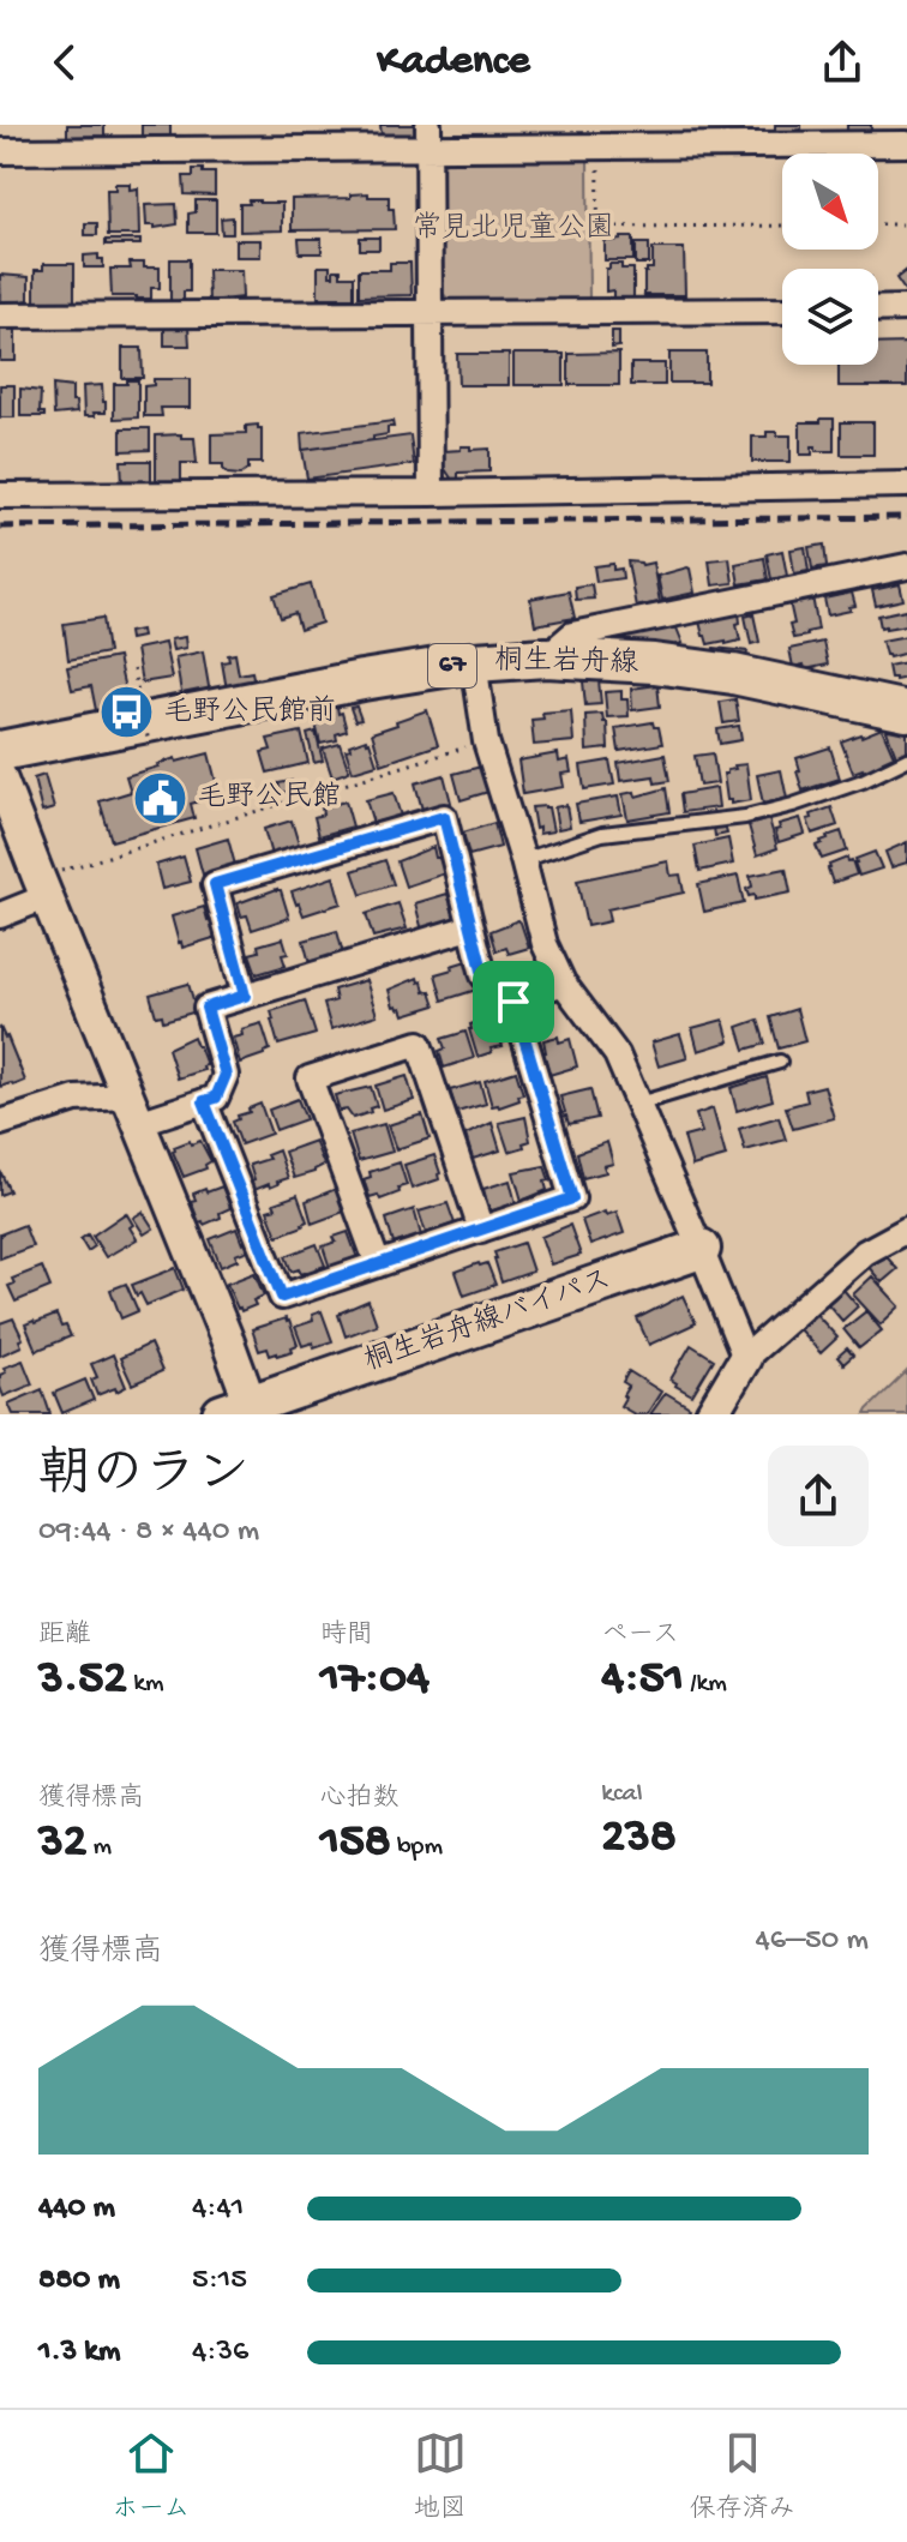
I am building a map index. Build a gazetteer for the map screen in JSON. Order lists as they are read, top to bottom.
{
  "streets": {
    "main road": ["桐生岩舟線", "67", "桐生岩舟線バイパス"]
  },
  "parks": ["常見北児童公園"],
  "places": {
    "bus stop": ["毛野公民館前"],
    "public building": ["毛野公民館"]
  },
  "north": "bottom right",
  "page": {
    "header": "Kadence",
    "heading": ["朝のラン", "09:44 · 8 × 440 m"],
    "stats": [
      ["距離", "3.52 km"],
      ["時間", "17:04"],
      ["ペース", "4:51 /km"],
      ["獲得標高", "32 m"],
      ["心拍数", "158 bpm"],
      ["kcal", "238"]
    ],
    "chart": ["獲得標高", "46–50 m"],
    "list": [
      {
        "name": "440 m",
        "note": "4:41"
      },
      {
        "name": "880 m",
        "note": "5:15"
      },
      {
        "name": "1.3 km",
        "note": "4:36"
      }
    ],
    "tabs": ["ホーム", "地図", "保存済み"]
  }
}
